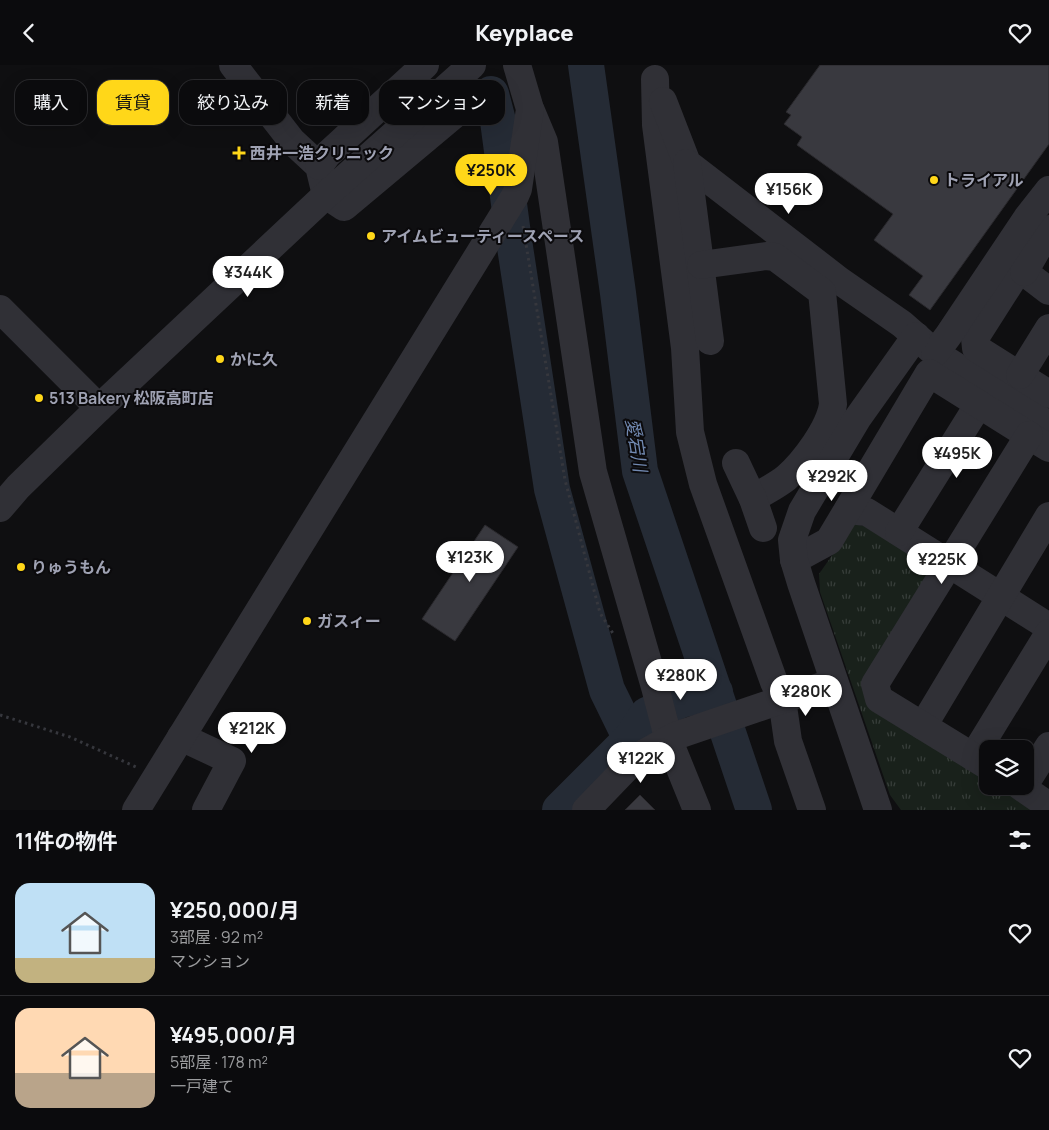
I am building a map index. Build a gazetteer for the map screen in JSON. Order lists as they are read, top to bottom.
{
  "water": ["愛宕川"],
  "places": {
    "health": ["西井一浩クリニック"],
    "other": [
      "トライアル",
      "アイムビューティースペース",
      "かに久",
      "513 Bakery 松阪高町店",
      "りゅうもん",
      "ガスィー"
    ]
  },
  "page": {
    "header": "Keyplace",
    "chip": [
      "購入",
      "賃貸",
      "絞り込み",
      "新着",
      "マンション"
    ],
    "price": [
      "¥250K",
      "¥156K",
      "¥344K",
      "¥495K",
      "¥292K",
      "¥123K",
      "¥225K",
      "¥280K",
      "¥280K",
      "¥212K",
      "¥122K"
    ],
    "heading": "11件の物件",
    "list": [
      {
        "name": "¥250,000/月",
        "note": "3部屋 · 92 m² · マンション"
      },
      {
        "name": "¥495,000/月",
        "note": "5部屋 · 178 m² · 一戸建て"
      }
    ]
  }
}
